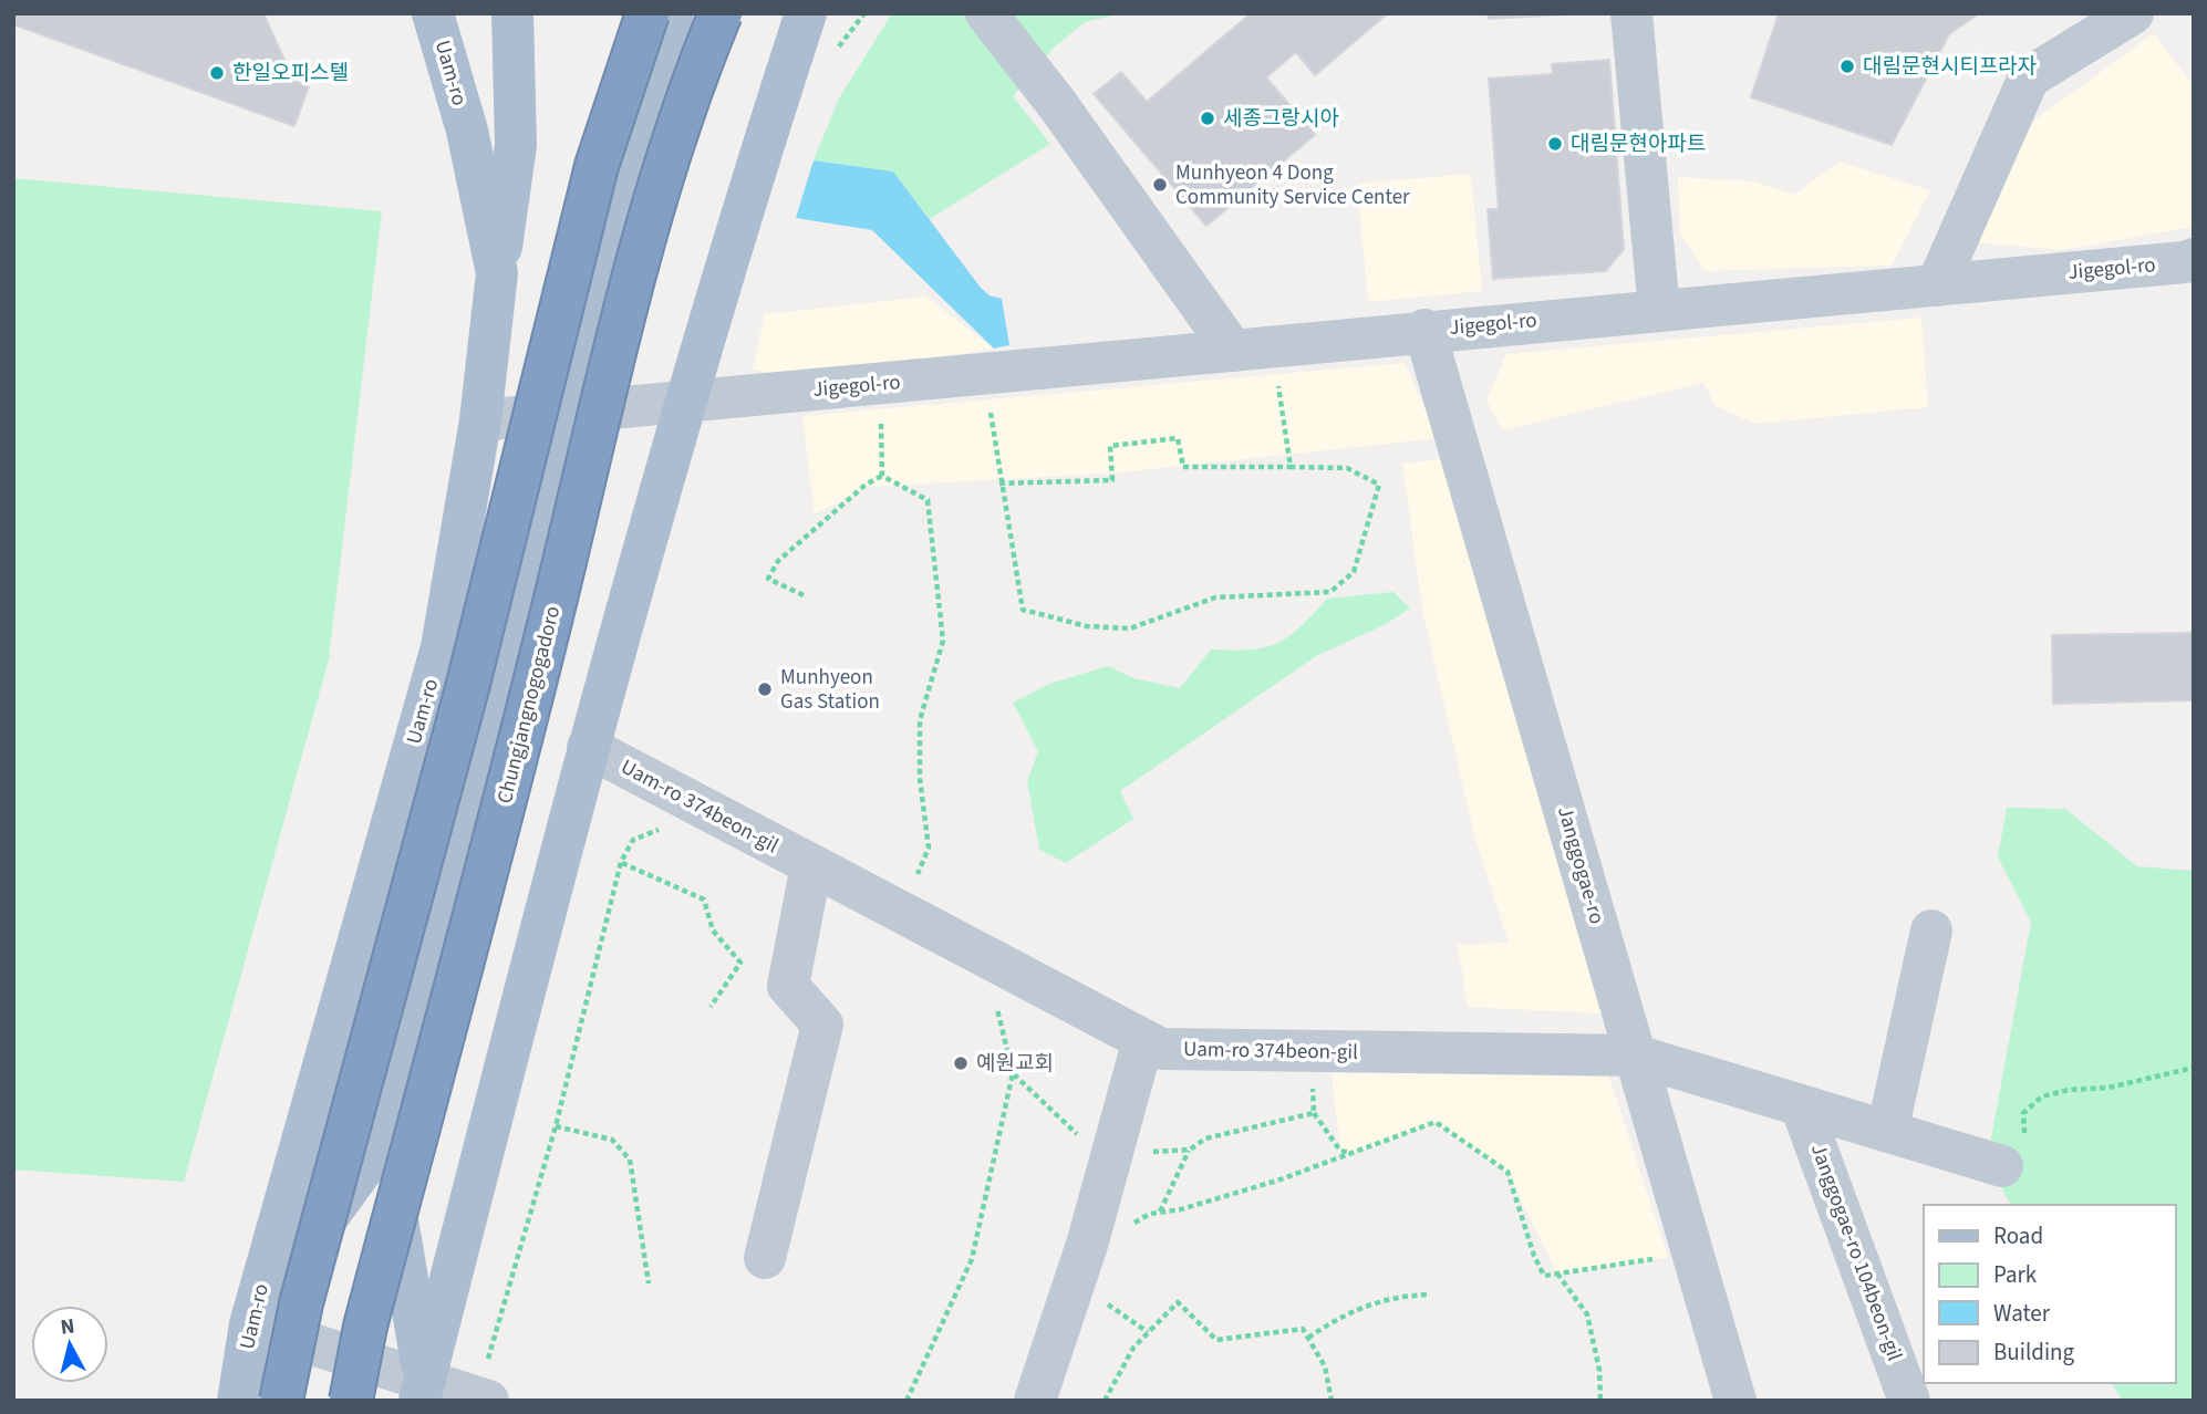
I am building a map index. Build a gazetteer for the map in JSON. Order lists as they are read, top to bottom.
{
  "streets": {
    "highway": ["Chungjangnogogadoro"],
    "main road": ["Uam-ro"],
    "street": [
      "Jigegol-ro",
      "Uam-ro 374beon-gil",
      "Janggogae-ro",
      "Janggogae-ro 104beon-gil"
    ]
  },
  "crossings": [
    ["Uam-ro", "Jigegol-ro"],
    ["Jigegol-ro", "Janggogae-ro"],
    ["Uam-ro 374beon-gil", "Janggogae-ro"],
    ["Uam-ro 374beon-gil", "Janggogae-ro 104beon-gil"],
    ["Janggogae-ro", "Janggogae-ro 104beon-gil"]
  ],
  "places": [
    "대림문현시티프라자",
    "한일오피스텔",
    "세종그랑시아",
    "대림문현아파트",
    "Munhyeon 4 Dong Community Service Center",
    "Munhyeon Gas Station",
    "예원교회"
  ],
  "legend": [
    "Road",
    "Park",
    "Water",
    "Building"
  ],
  "north": "top"
}
